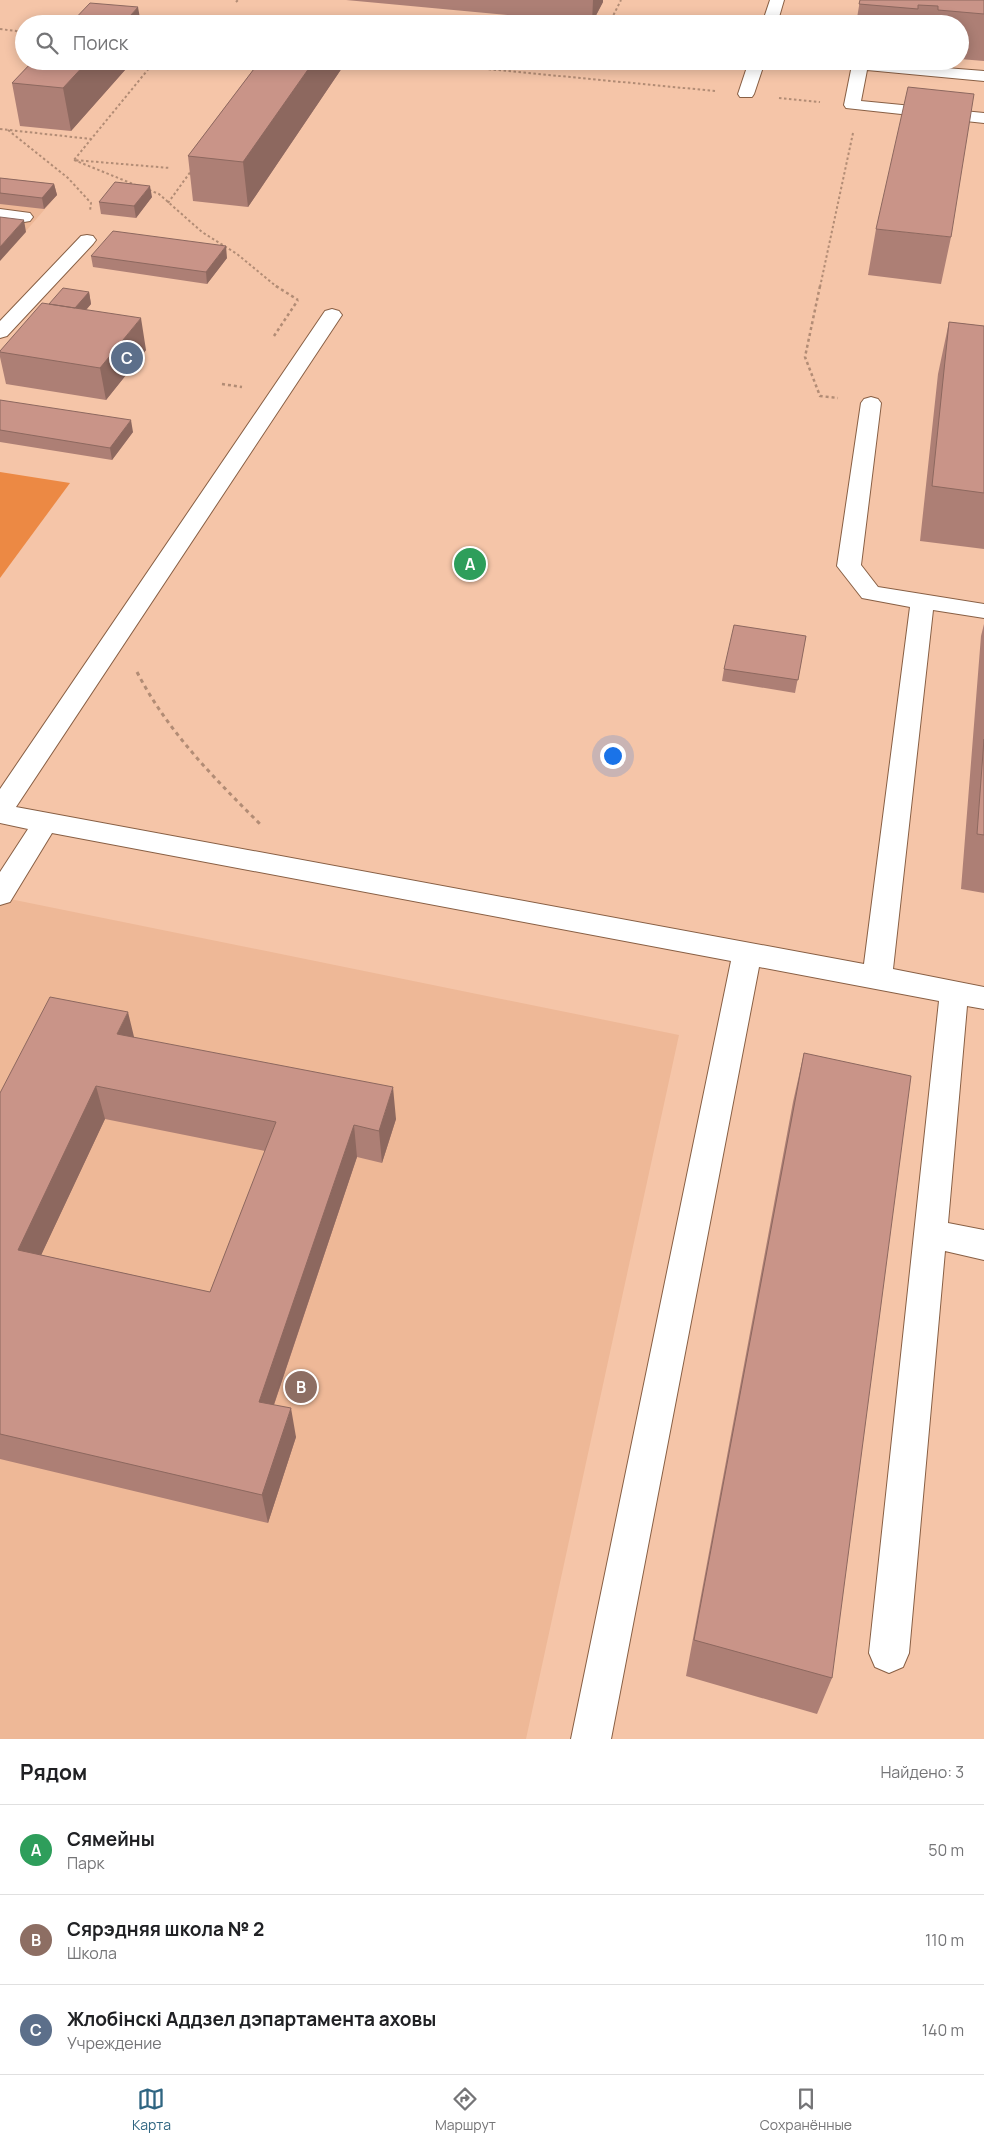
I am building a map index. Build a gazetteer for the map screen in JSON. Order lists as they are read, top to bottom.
{
  "page": {
    "search": "Поиск",
    "pins": ["C", "A", "B"],
    "heading": ["Рядом", "Найдено: 3"],
    "list": [
      {
        "mark": "A",
        "name": "Сямейны",
        "note": "Парк",
        "value": "50 m"
      },
      {
        "mark": "B",
        "name": "Сярэдняя школа № 2",
        "note": "Школа",
        "value": "110 m"
      },
      {
        "mark": "C",
        "name": "Жлобінскі Аддзел дэпартамента аховы",
        "note": "Учреждение",
        "value": "140 m"
      }
    ],
    "nav": ["Карта", "Маршрут", "Сохранённые"]
  }
}
